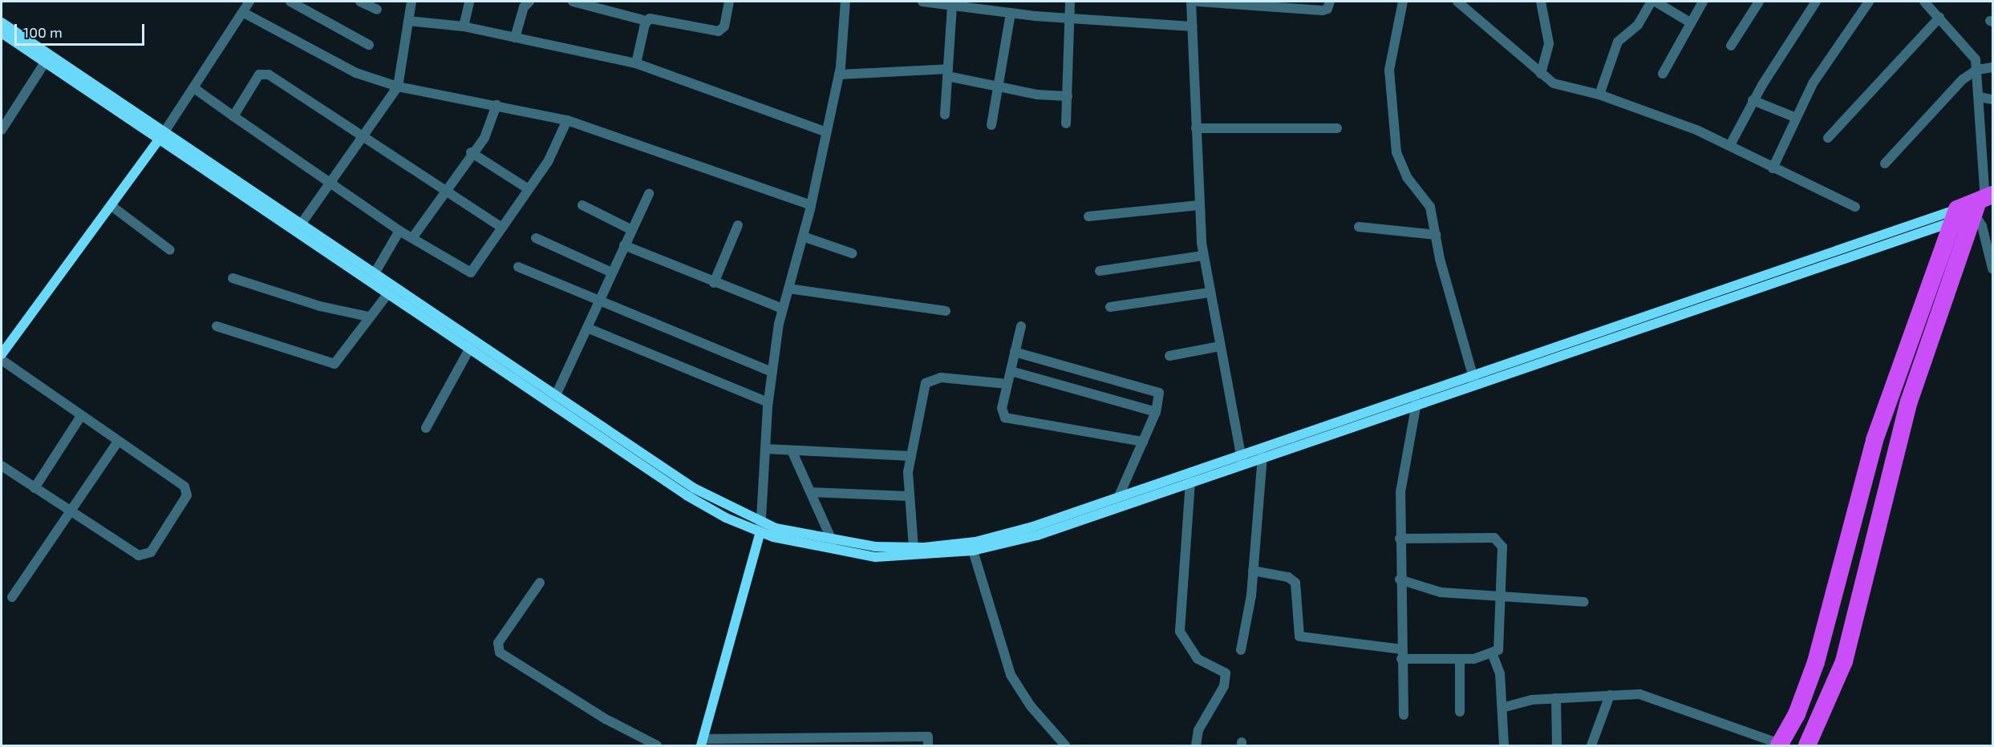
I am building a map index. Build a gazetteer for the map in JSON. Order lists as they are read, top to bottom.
{
  "scale_bar": "100 m"
}
